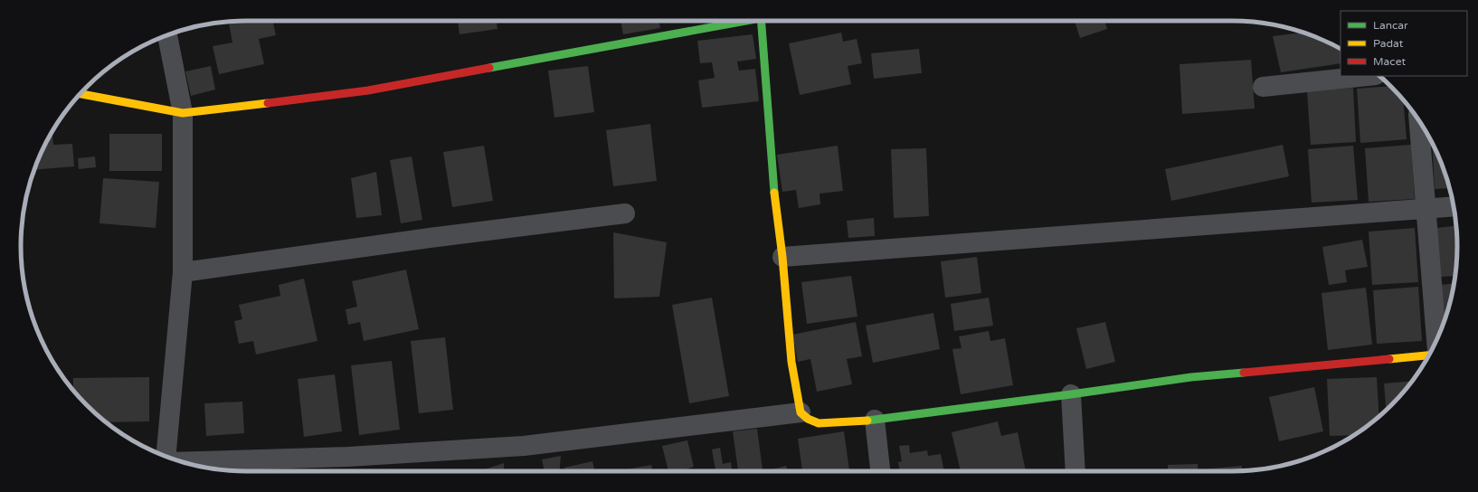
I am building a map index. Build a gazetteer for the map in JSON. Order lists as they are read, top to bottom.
{
  "legend": ["Lancar", "Padat", "Macet"]
}
